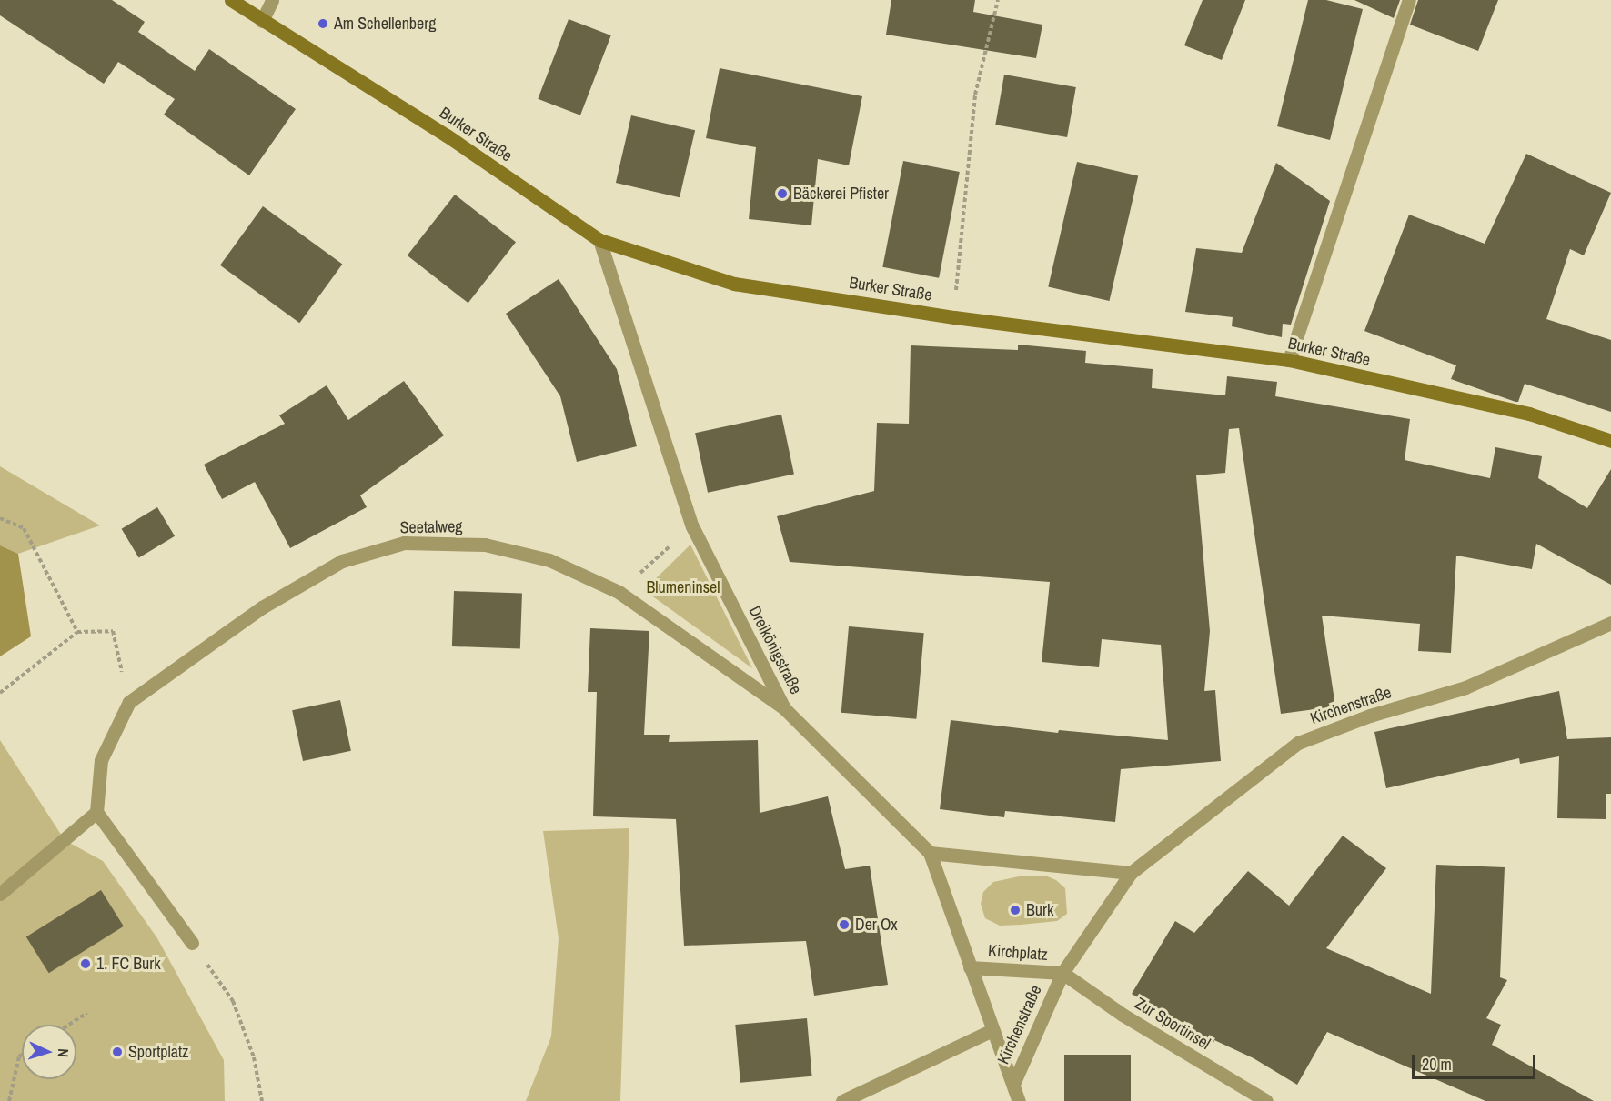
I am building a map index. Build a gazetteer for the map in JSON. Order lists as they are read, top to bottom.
{
  "streets": {
    "main road": ["Burker Straße"],
    "street": [
      "Seetalweg",
      "Dreikönigstraße",
      "Kirchenstraße",
      "Kirchplatz",
      "Zur Sportinsel"
    ]
  },
  "crossings": [
    ["Burker Straße", "Dreikönigstraße"],
    ["Seetalweg", "Dreikönigstraße"],
    ["Dreikönigstraße", "Kirchplatz"],
    ["Kirchenstraße", "Kirchplatz"],
    ["Kirchenstraße", "Zur Sportinsel"],
    ["Kirchplatz", "Zur Sportinsel"]
  ],
  "parks": ["Blumeninsel"],
  "places": [
    "Am Schellenberg",
    "Bäckerei Pfister",
    "Burk",
    "Der Ox",
    "1. FC Burk",
    "Sportplatz"
  ],
  "scale_bar": "20 m",
  "north": "right"
}
